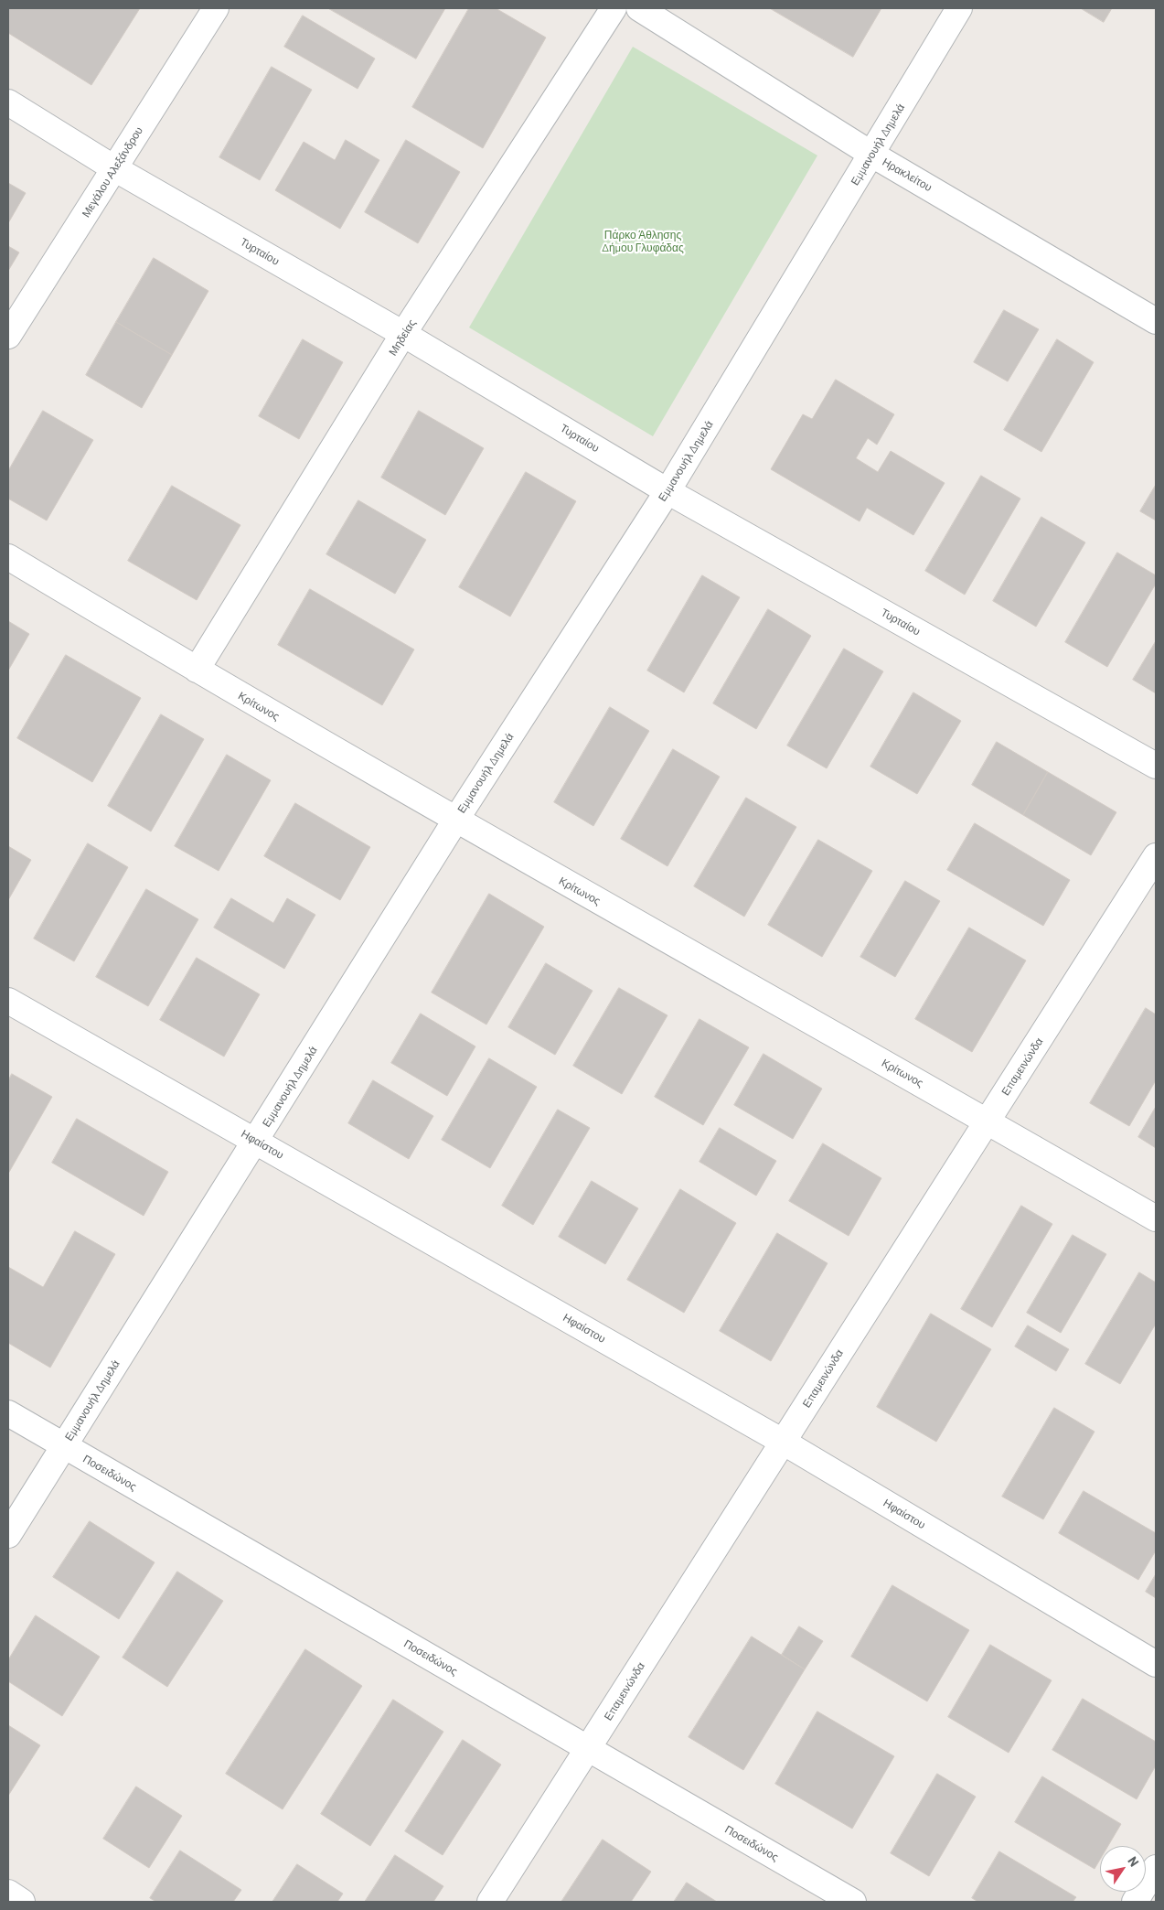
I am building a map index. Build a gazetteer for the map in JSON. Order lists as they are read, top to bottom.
{
  "streets": {
    "street": [
      "Εμμανουήλ Δημελά",
      "Μεγάλου Αλεξάνδρου",
      "Ηρακλείτου",
      "Τυρταίου",
      "Μηδείας",
      "Κρίτωνος",
      "Επαμεινώνδα",
      "Ηφαίστου",
      "Ποσειδώνος"
    ]
  },
  "crossings": [
    ["Εμμανουήλ Δημελά", "Ηρακλείτου"],
    ["Εμμανουήλ Δημελά", "Τυρταίου"],
    ["Εμμανουήλ Δημελά", "Κρίτωνος"],
    ["Εμμανουήλ Δημελά", "Ηφαίστου"],
    ["Εμμανουήλ Δημελά", "Ποσειδώνος"],
    ["Μεγάλου Αλεξάνδρου", "Τυρταίου"],
    ["Τυρταίου", "Μηδείας"],
    ["Μηδείας", "Κρίτωνος"],
    ["Κρίτωνος", "Επαμεινώνδα"],
    ["Επαμεινώνδα", "Ηφαίστου"],
    ["Επαμεινώνδα", "Ποσειδώνος"]
  ],
  "parks": ["Πάρκο Άθλησης Δήμου Γλυφάδας"],
  "north": "top right"
}
